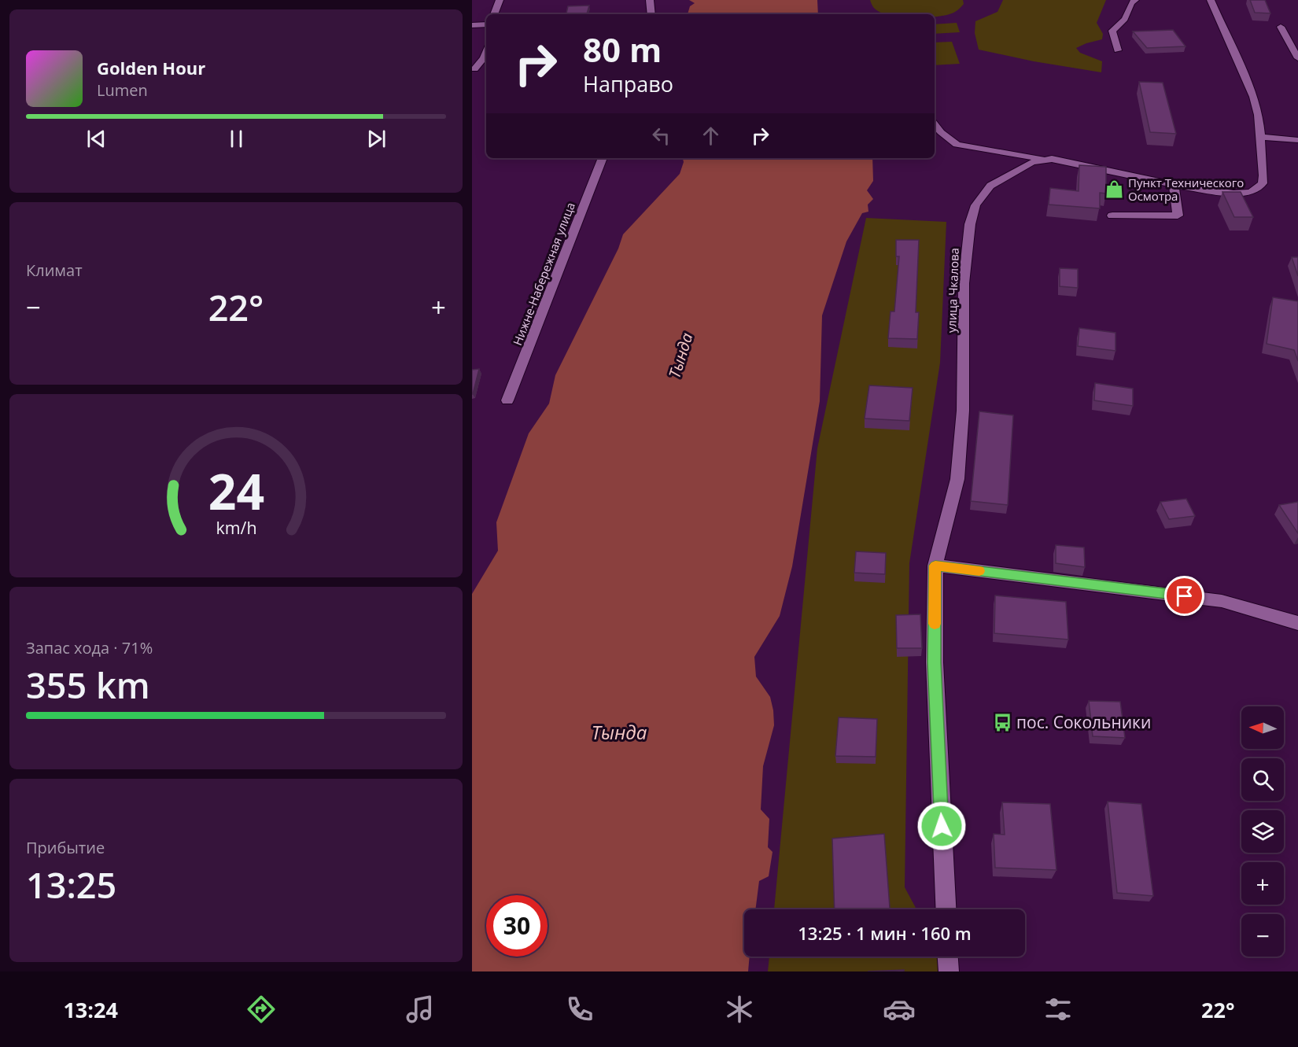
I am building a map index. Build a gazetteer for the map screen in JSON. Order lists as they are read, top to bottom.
{
  "streets": {
    "street": ["Нижне-Набережная улица", "улица Чкалова"]
  },
  "water": ["Тында"],
  "places": {
    "shop": ["Пункт Технического Осмотра"],
    "bus stop": ["пос. Сокольники"]
  },
  "north": "left",
  "page": {
    "turn": ["80 m", "Направо"],
    "song": ["Golden Hour", "Lumen"],
    "tile": [
      "Климат",
      ["Запас хода · 71%", "355 km"],
      ["Прибытие", "13:25"]
    ],
    "heat": ["−", "22°", "+"],
    "map_buttons": ["+", "−"],
    "limit": "30",
    "trip": "13:25 · 1 мин · 160 m",
    "tabs": ["13:24", "22°"],
    "gauge": ["24", "km/h"]
  }
}
